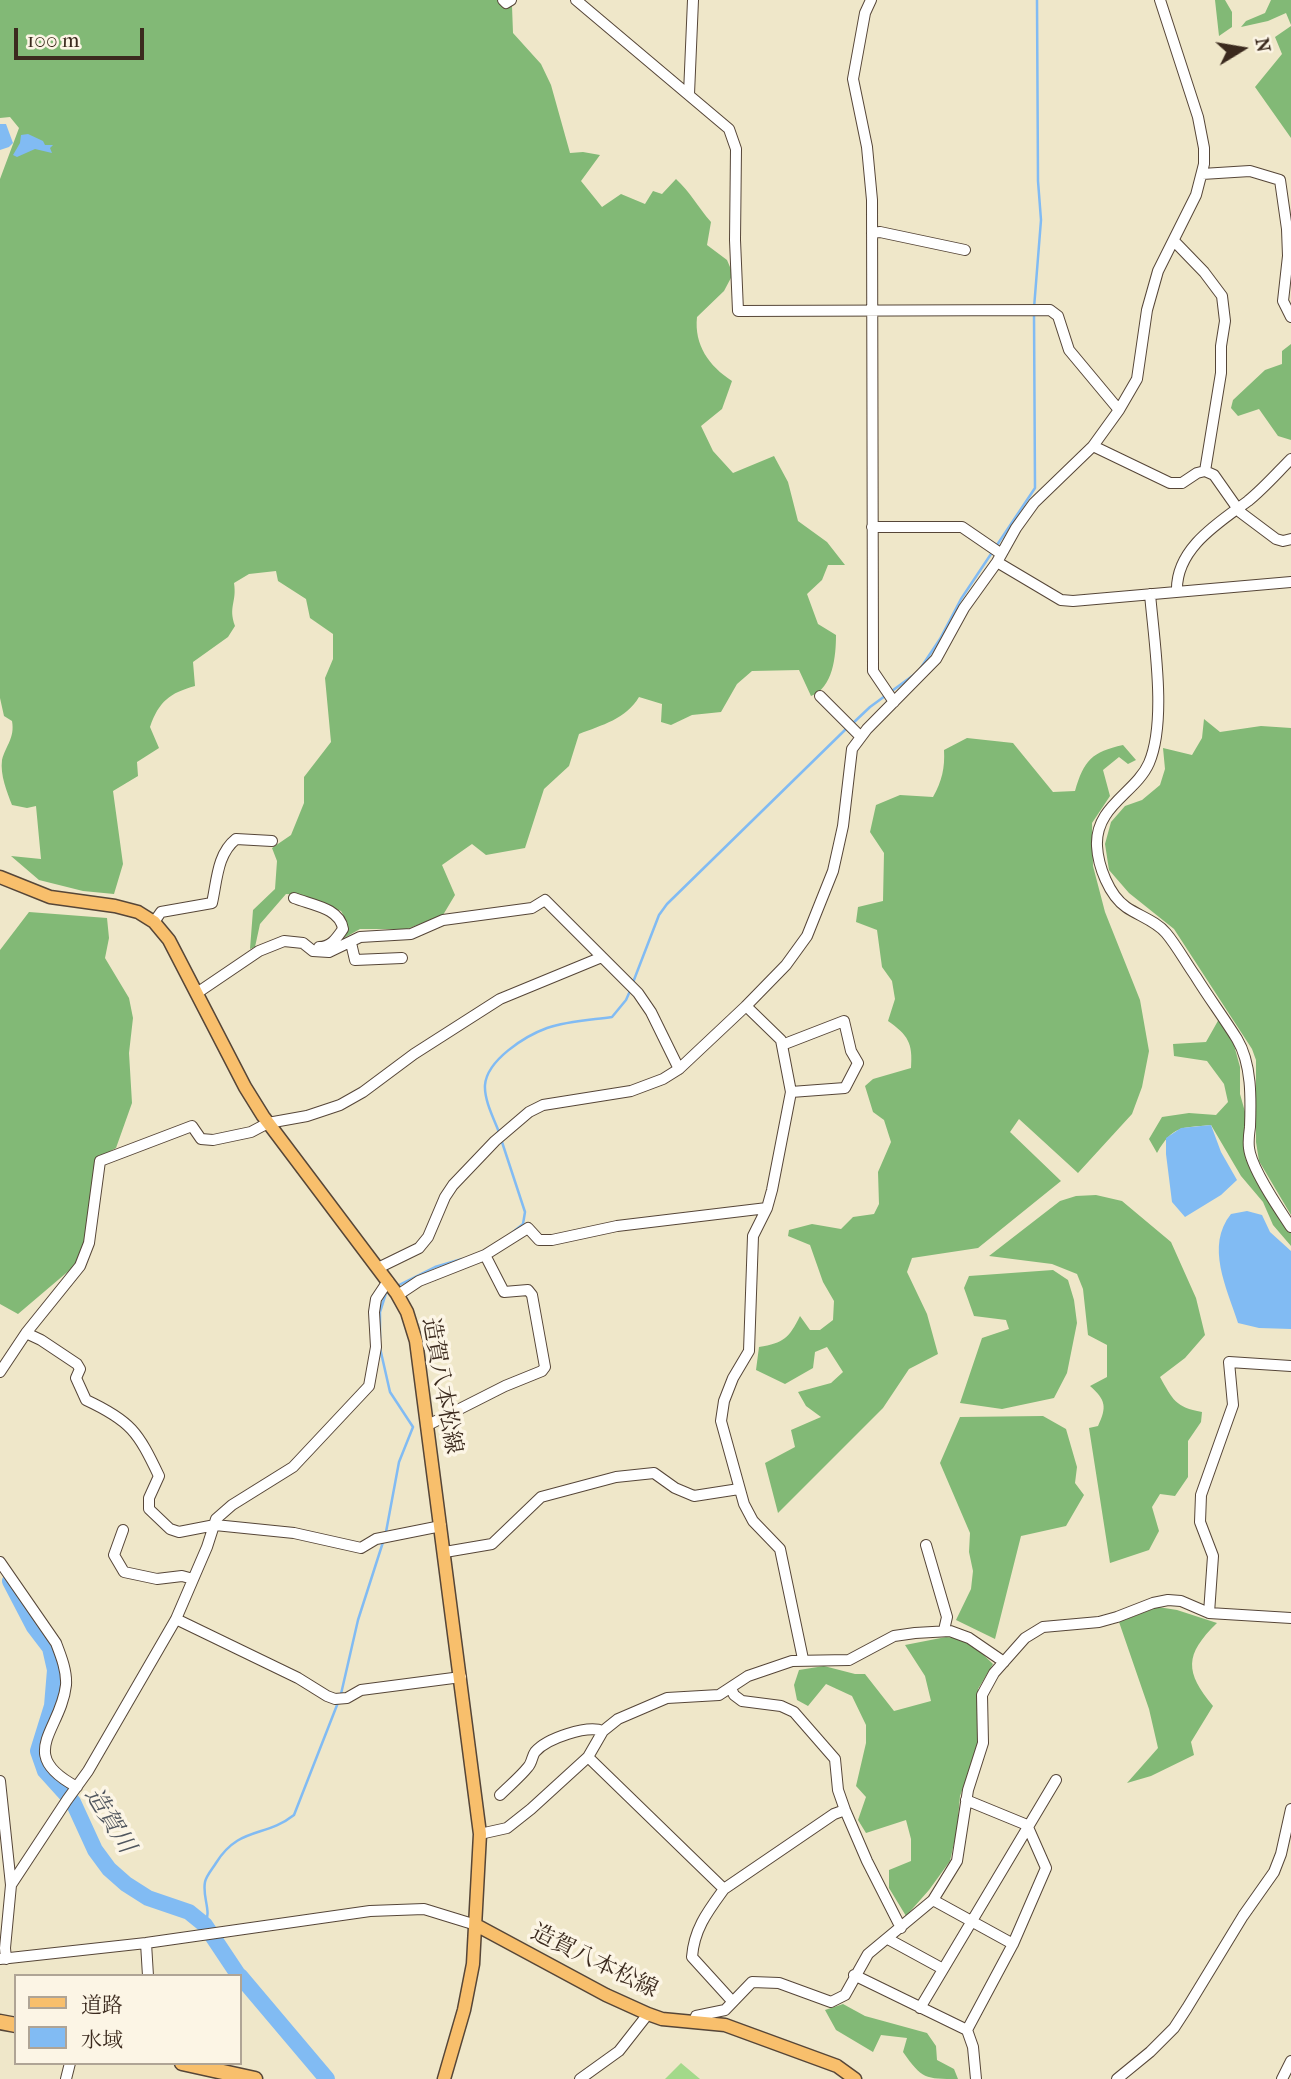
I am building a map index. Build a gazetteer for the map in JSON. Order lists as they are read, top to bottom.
{
  "streets": {
    "main road": ["造賀八本松線"]
  },
  "water": ["造賀川"],
  "legend": ["道路", "水域"],
  "scale_bar": "100 m",
  "north": "right"
}
